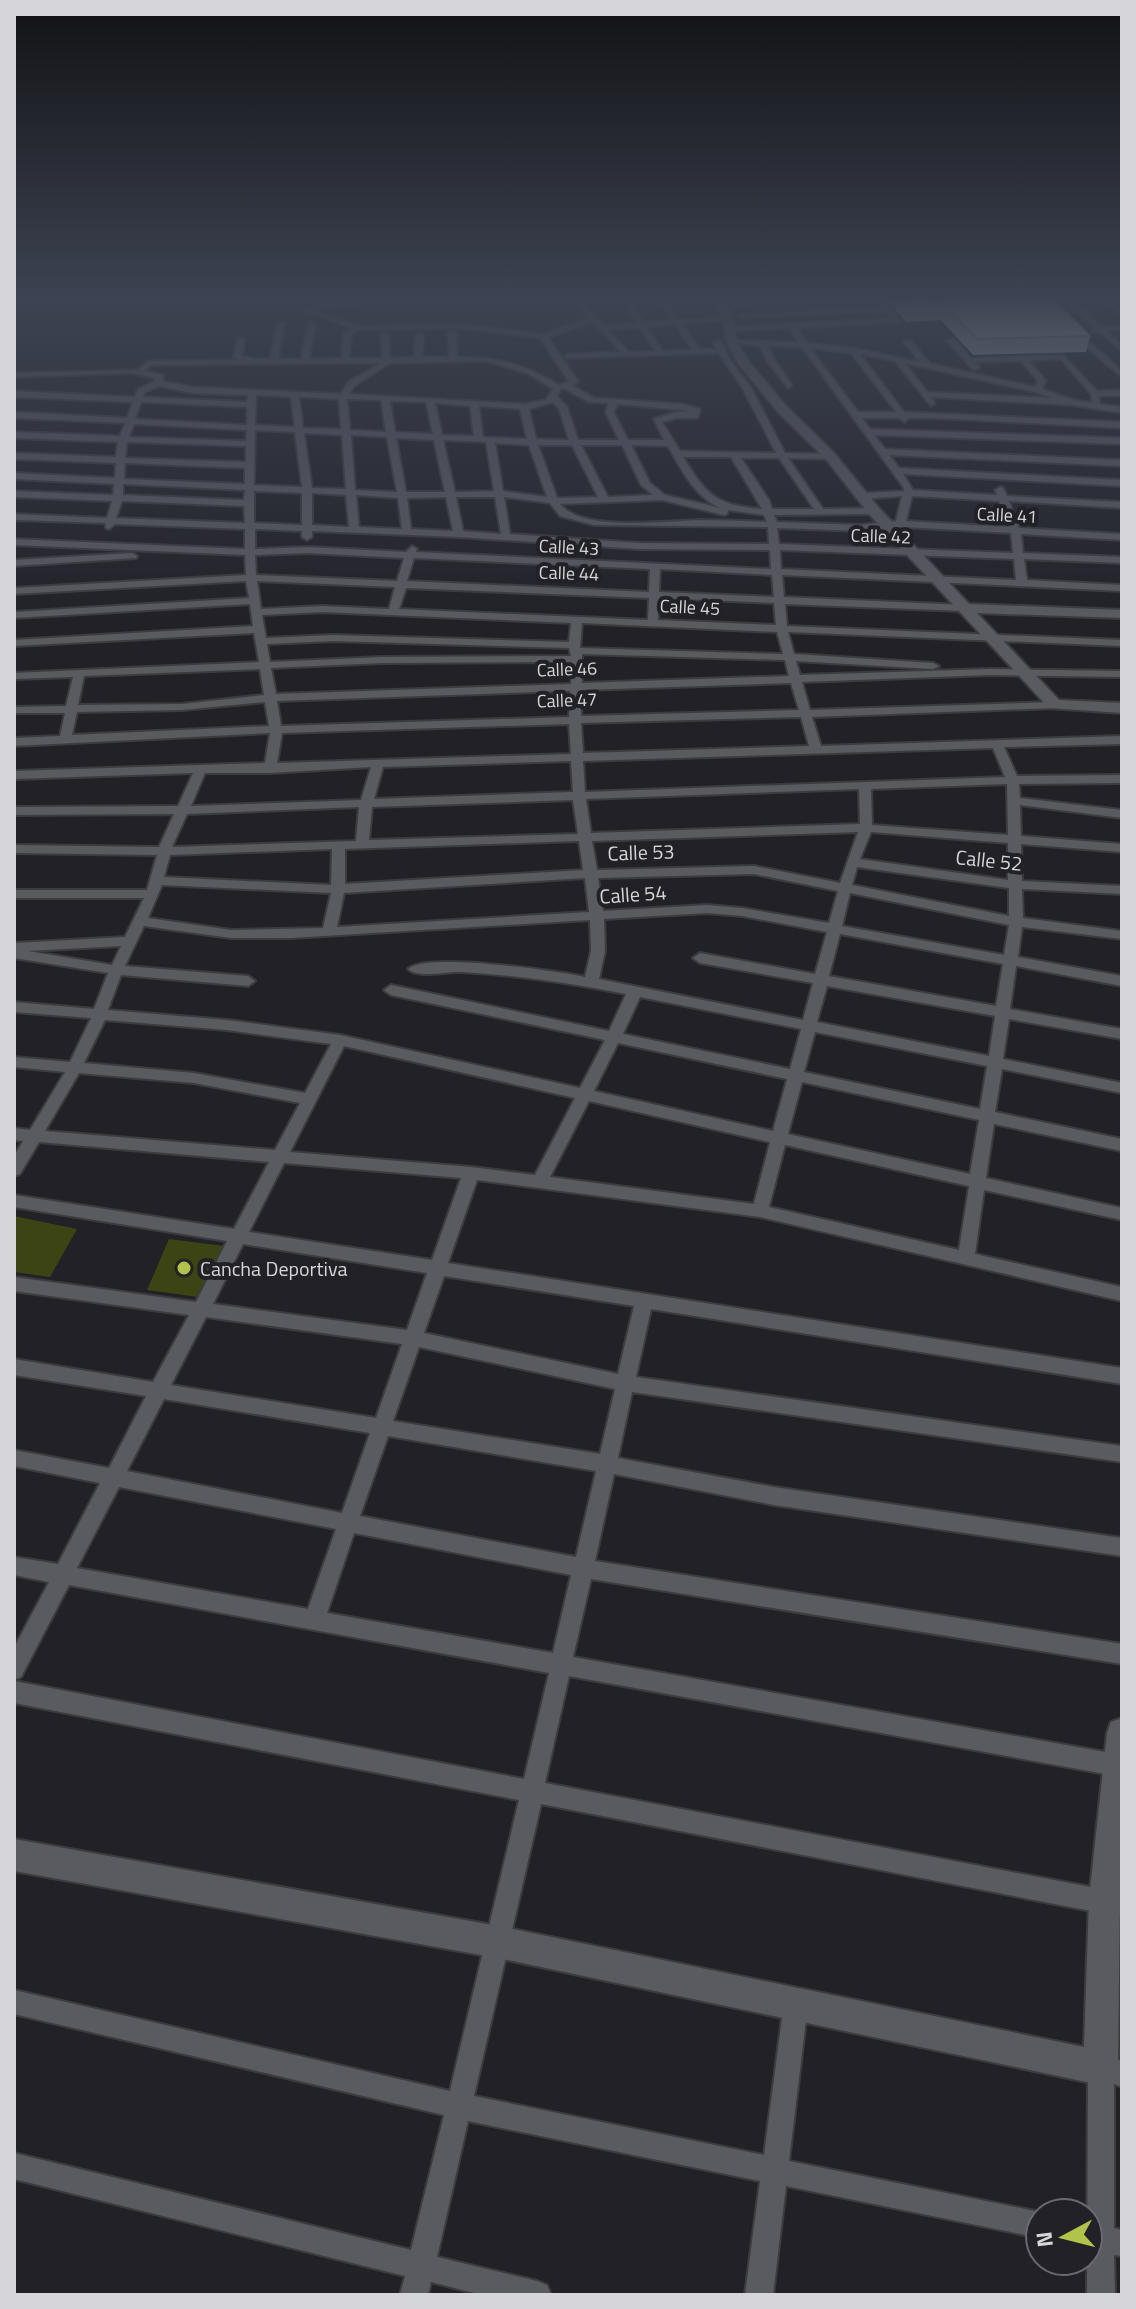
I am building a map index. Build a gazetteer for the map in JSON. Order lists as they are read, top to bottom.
{
  "streets": {
    "street": [
      "Calle 41",
      "Calle 42",
      "Calle 43",
      "Calle 44",
      "Calle 45",
      "Calle 46",
      "Calle 47",
      "Calle 53",
      "Calle 52",
      "Calle 54"
    ]
  },
  "places": ["Cancha Deportiva"],
  "north": "left"
}
